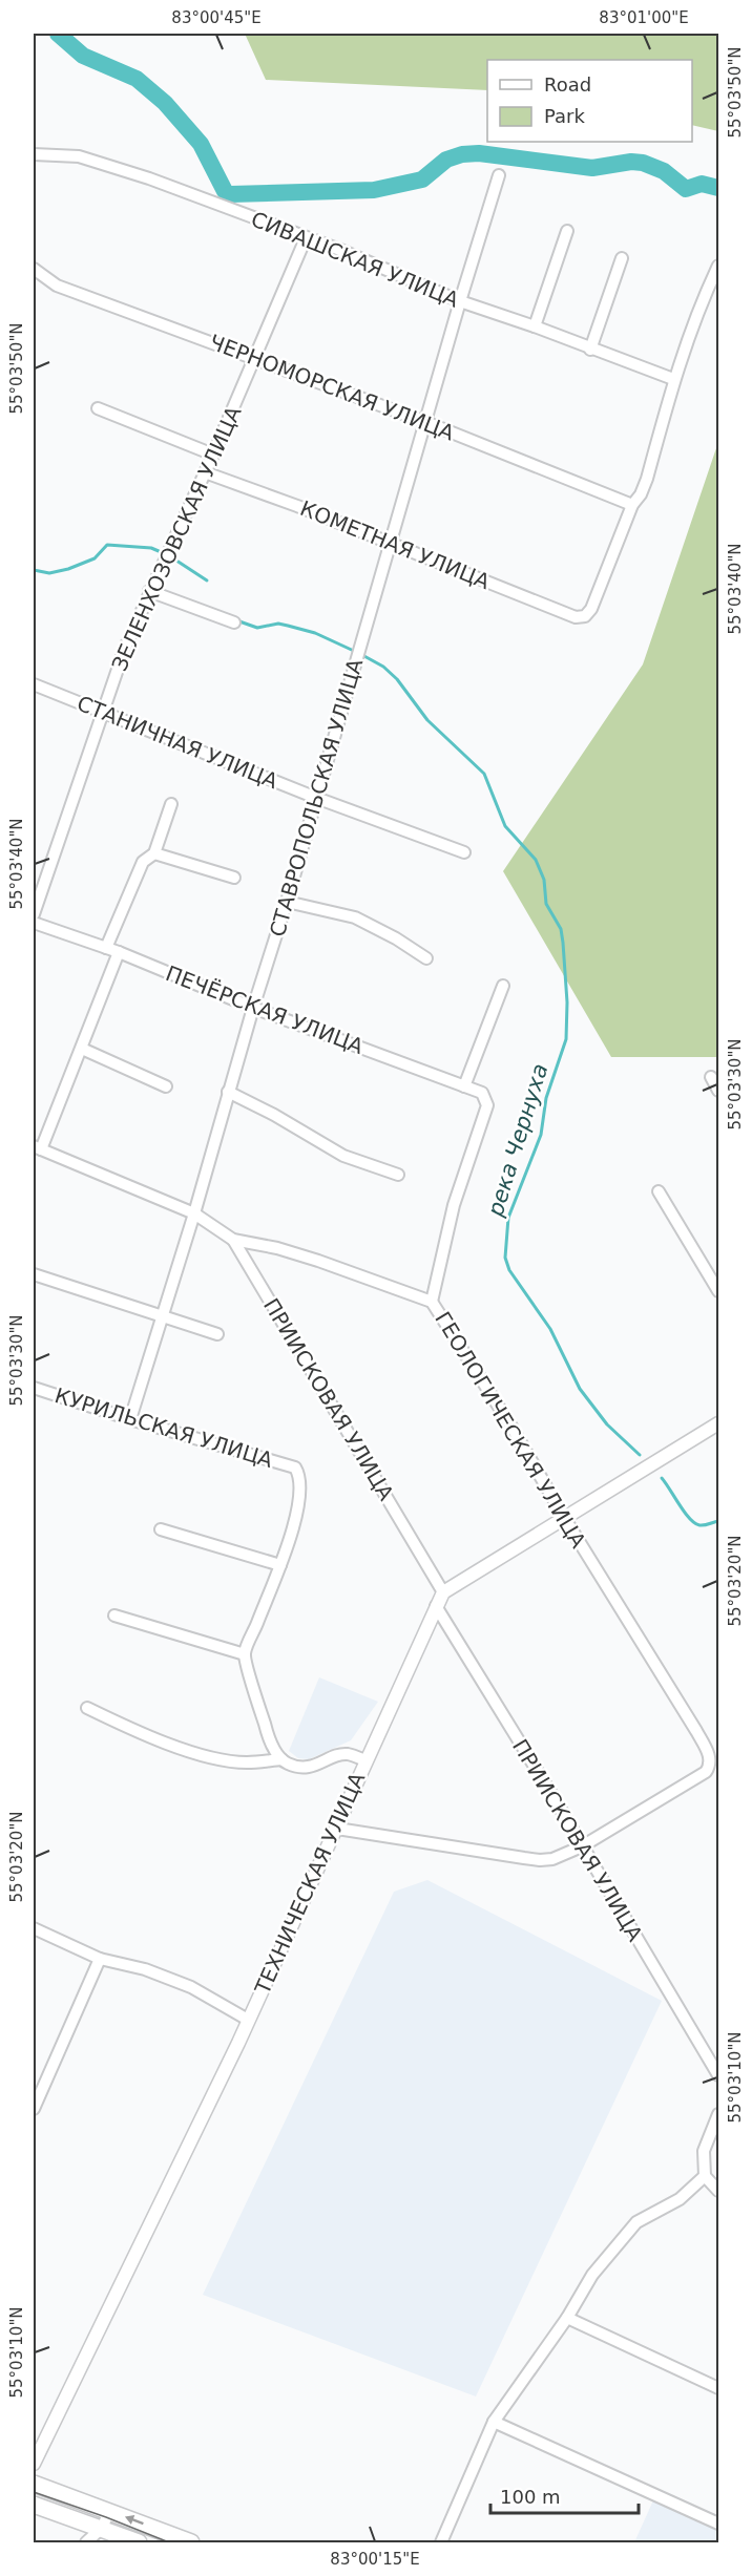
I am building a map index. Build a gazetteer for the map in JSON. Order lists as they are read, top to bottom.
{
  "streets": {
    "street": [
      "СИВАШСКАЯ УЛИЦА",
      "ЧЕРНОМОРСКАЯ УЛИЦА",
      "ЗЕЛЕНХОЗОВСКАЯ УЛИЦА",
      "КОМЕТНАЯ УЛИЦА",
      "СТАНИЧНАЯ УЛИЦА",
      "СТАВРОПОЛЬСКАЯ УЛИЦА",
      "ПЕЧЁРСКАЯ УЛИЦА",
      "ПРИИСКОВАЯ УЛИЦА",
      "КУРИЛЬСКАЯ УЛИЦА",
      "ГЕОЛОГИЧЕСКАЯ УЛИЦА",
      "ТЕХНИЧЕСКАЯ УЛИЦА"
    ]
  },
  "crossings": [
    ["СИВАШСКАЯ УЛИЦА", "ЗЕЛЕНХОЗОВСКАЯ УЛИЦА"],
    ["СИВАШСКАЯ УЛИЦА", "СТАВРОПОЛЬСКАЯ УЛИЦА"],
    ["ЧЕРНОМОРСКАЯ УЛИЦА", "ЗЕЛЕНХОЗОВСКАЯ УЛИЦА"],
    ["ЧЕРНОМОРСКАЯ УЛИЦА", "КОМЕТНАЯ УЛИЦА"],
    ["ЧЕРНОМОРСКАЯ УЛИЦА", "СТАВРОПОЛЬСКАЯ УЛИЦА"],
    ["ЗЕЛЕНХОЗОВСКАЯ УЛИЦА", "КОМЕТНАЯ УЛИЦА"],
    ["ЗЕЛЕНХОЗОВСКАЯ УЛИЦА", "СТАНИЧНАЯ УЛИЦА"],
    ["КОМЕТНАЯ УЛИЦА", "СТАВРОПОЛЬСКАЯ УЛИЦА"],
    ["СТАНИЧНАЯ УЛИЦА", "СТАВРОПОЛЬСКАЯ УЛИЦА"],
    ["СТАВРОПОЛЬСКАЯ УЛИЦА", "ПЕЧЁРСКАЯ УЛИЦА"],
    ["СТАВРОПОЛЬСКАЯ УЛИЦА", "КУРИЛЬСКАЯ УЛИЦА"],
    ["СТАВРОПОЛЬСКАЯ УЛИЦА", "ГЕОЛОГИЧЕСКАЯ УЛИЦА"],
    ["ПЕЧЁРСКАЯ УЛИЦА", "ГЕОЛОГИЧЕСКАЯ УЛИЦА"],
    ["ПРИИСКОВАЯ УЛИЦА", "ГЕОЛОГИЧЕСКАЯ УЛИЦА"],
    ["ПРИИСКОВАЯ УЛИЦА", "ТЕХНИЧЕСКАЯ УЛИЦА"]
  ],
  "water": ["река Чернуха"],
  "legend": ["Road", "Park"],
  "scale_bar": "100 m",
  "coordinates": [
    "83°00'45\"E",
    "83°01'00\"E",
    "55°03'50\"N",
    "55°03'40\"N",
    "55°03'30\"N",
    "55°03'20\"N",
    "55°03'10\"N",
    "83°00'15\"E"
  ]
}
